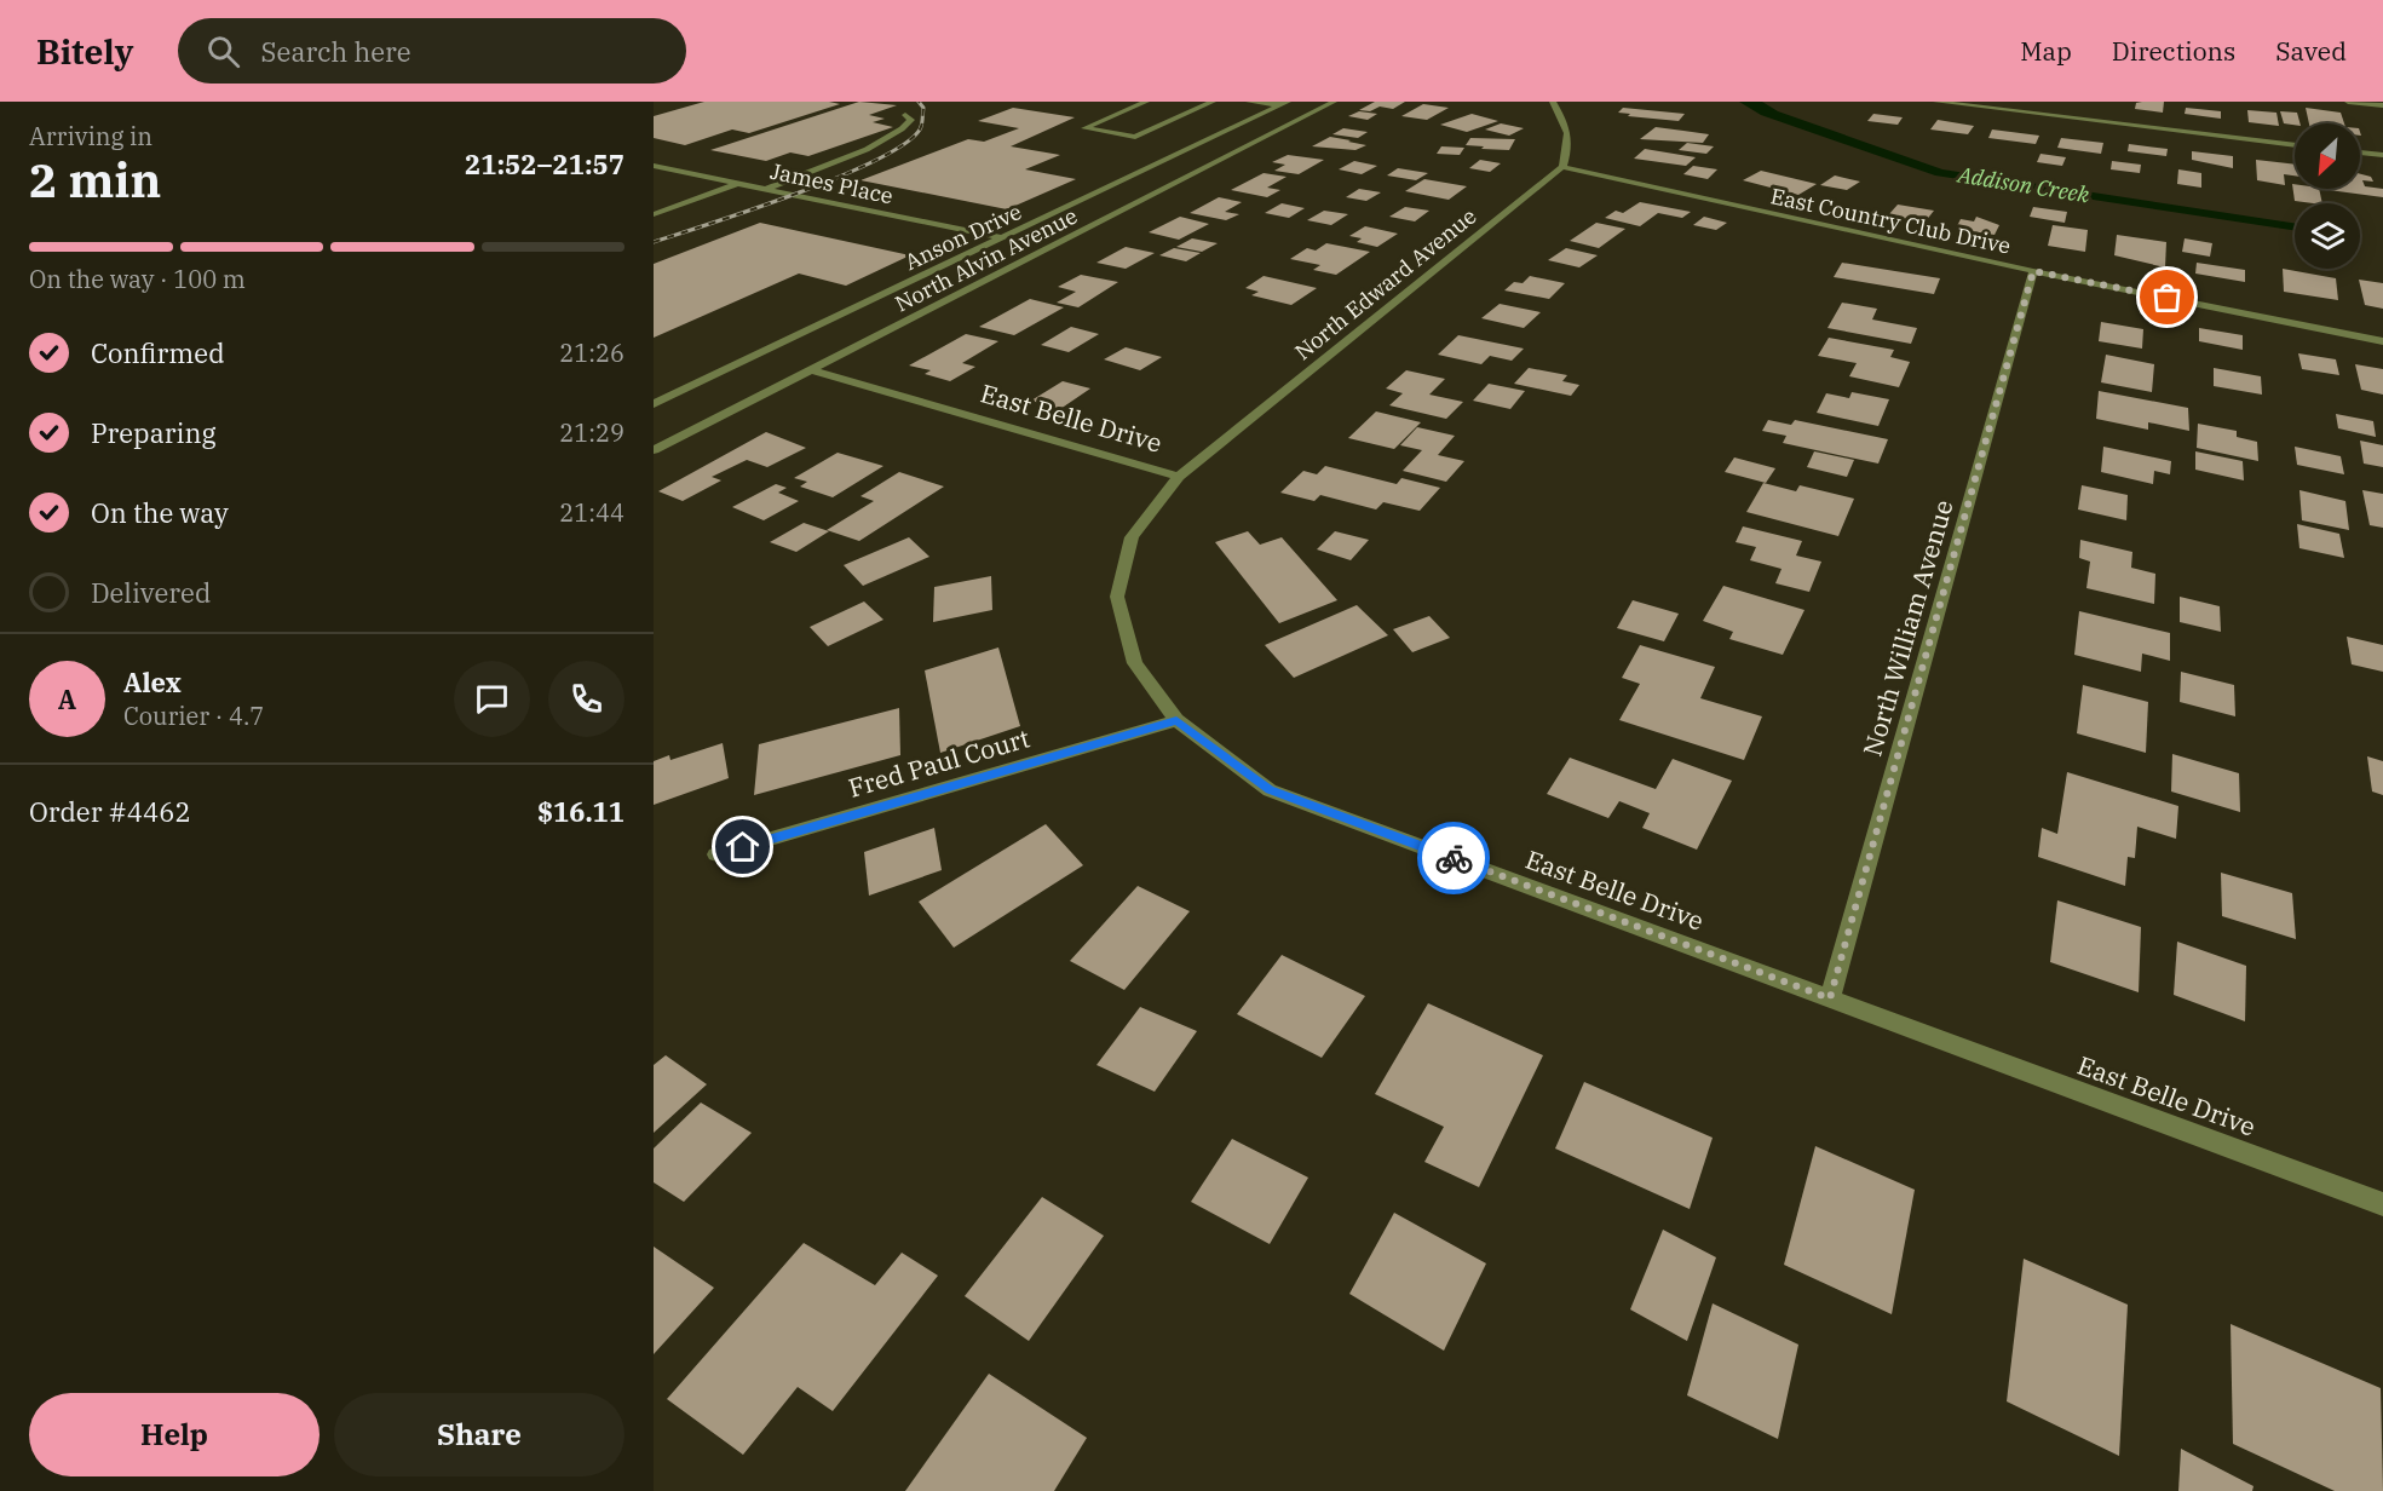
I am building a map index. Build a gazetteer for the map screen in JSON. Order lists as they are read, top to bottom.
{
  "streets": {
    "street": [
      "James Place",
      "East Country Club Drive",
      "Anson Drive",
      "North Alvin Avenue",
      "North Edward Avenue",
      "East Belle Drive",
      "North William Avenue",
      "Fred Paul Court"
    ]
  },
  "crossings": [
    ["James Place", "Anson Drive"],
    ["East Country Club Drive", "North Edward Avenue"],
    ["East Country Club Drive", "North William Avenue"],
    ["North Alvin Avenue", "East Belle Drive"],
    ["North Edward Avenue", "East Belle Drive"],
    ["East Belle Drive", "North William Avenue"],
    ["East Belle Drive", "Fred Paul Court"]
  ],
  "water": ["Addison Creek"],
  "north": "bottom left",
  "page": {
    "header": "Bitely",
    "search": "Search here",
    "nav": ["Map", "Directions", "Saved"],
    "heading": ["2 min", "Arriving in", "21:52–21:57"],
    "panel": [
      "Alex",
      "Courier · 4.7",
      "Order #4462",
      "$16.11"
    ],
    "bar": "On the way · 100 m",
    "list": [
      ["Confirmed", "21:26"],
      ["Preparing", "21:29"],
      ["On the way", "21:44"],
      "Delivered"
    ],
    "round": "A",
    "buttons": ["Help", "Share"]
  }
}
